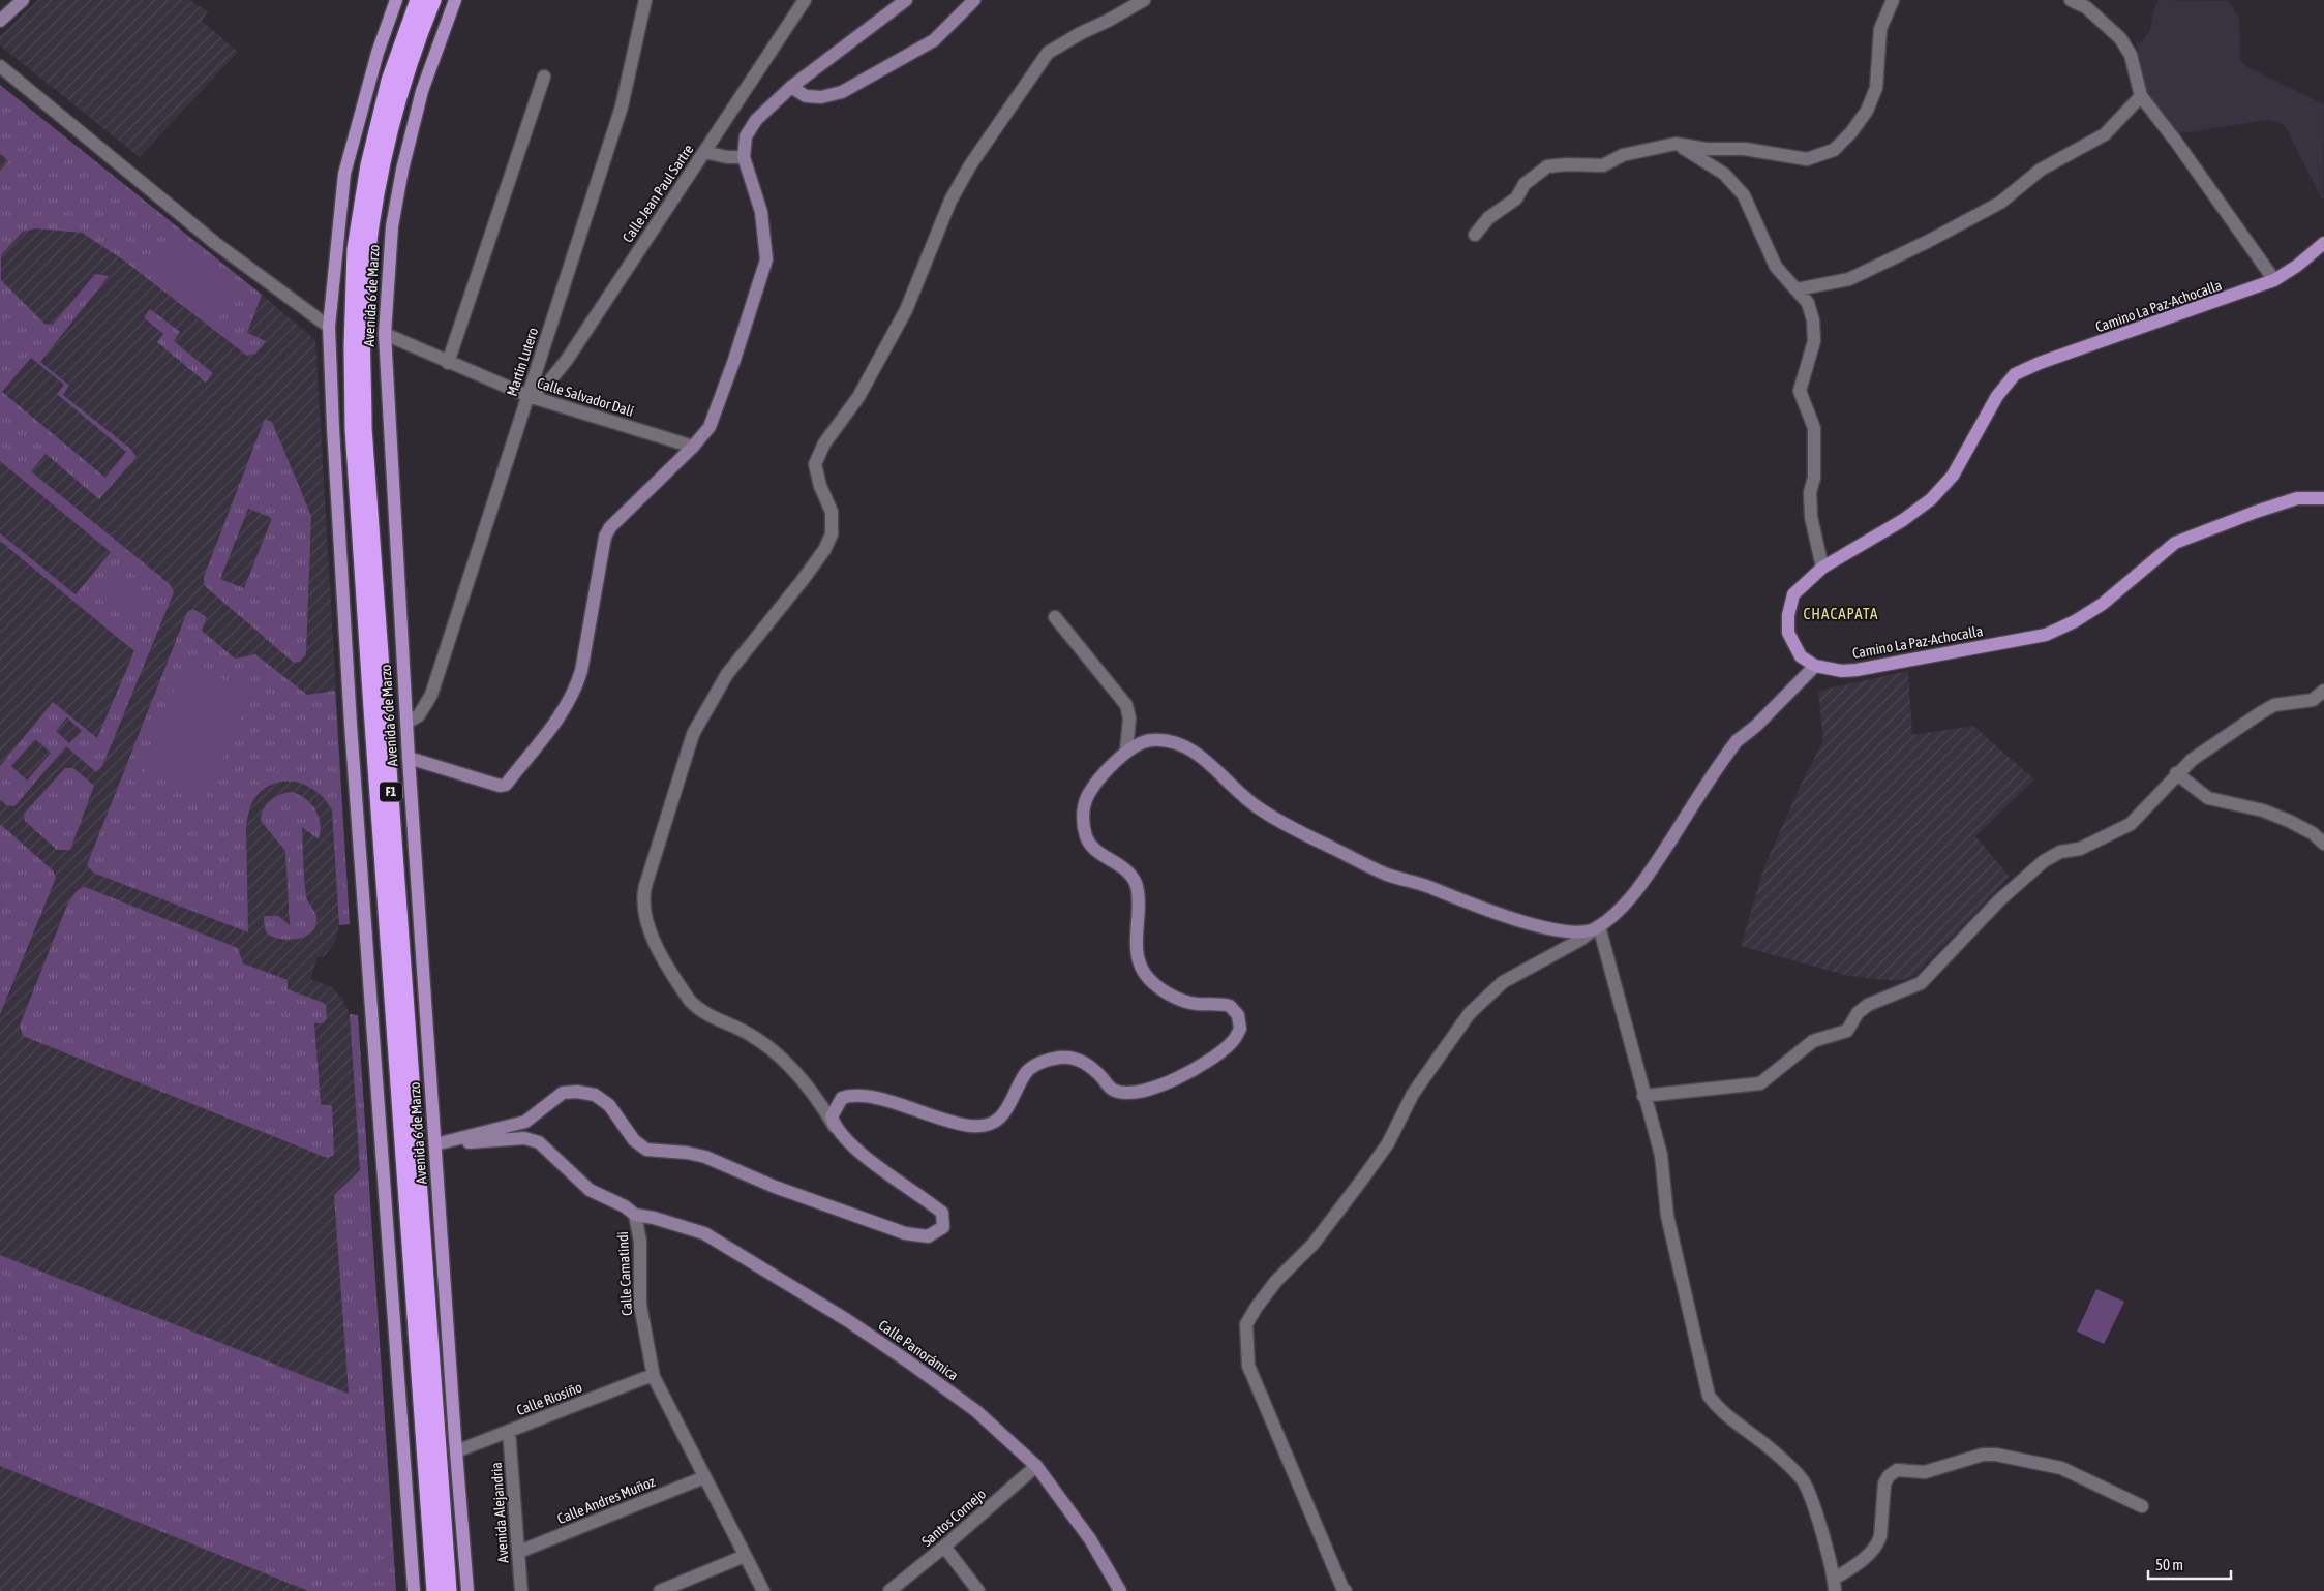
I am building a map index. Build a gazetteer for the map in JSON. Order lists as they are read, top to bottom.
{
  "streets": {
    "highway": ["Avenida 6 de Marzo", "F1"],
    "main road": ["Camino La Paz-Achocalla"],
    "street": [
      "Calle Jean Paul Sartre",
      "Martín Lutero",
      "Calle Salvador Dalí",
      "Calle Camatindi",
      "Calle Panorámica",
      "Calle Riosiño",
      "Calle Andres Muñoz",
      "Avenida Alejandria",
      "Santos Cornejo"
    ]
  },
  "crossings": [
    ["Calle Jean Paul Sartre", "Martín Lutero"],
    ["Calle Jean Paul Sartre", "Calle Salvador Dalí"],
    ["Avenida 6 de Marzo", "Martín Lutero"],
    ["Avenida 6 de Marzo", "Calle Salvador Dalí"],
    ["Avenida 6 de Marzo", "Calle Camatindi"],
    ["Avenida 6 de Marzo", "Calle Riosiño"],
    ["Martín Lutero", "Calle Salvador Dalí"],
    ["Calle Camatindi", "Calle Panorámica"],
    ["Calle Camatindi", "Calle Riosiño"],
    ["Calle Camatindi", "Calle Andres Muñoz"],
    ["Calle Panorámica", "Santos Cornejo"],
    ["Calle Riosiño", "Avenida Alejandria"],
    ["Calle Andres Muñoz", "Avenida Alejandria"]
  ],
  "districts": ["CHACAPATA"],
  "scale_bar": "50 m"
}
